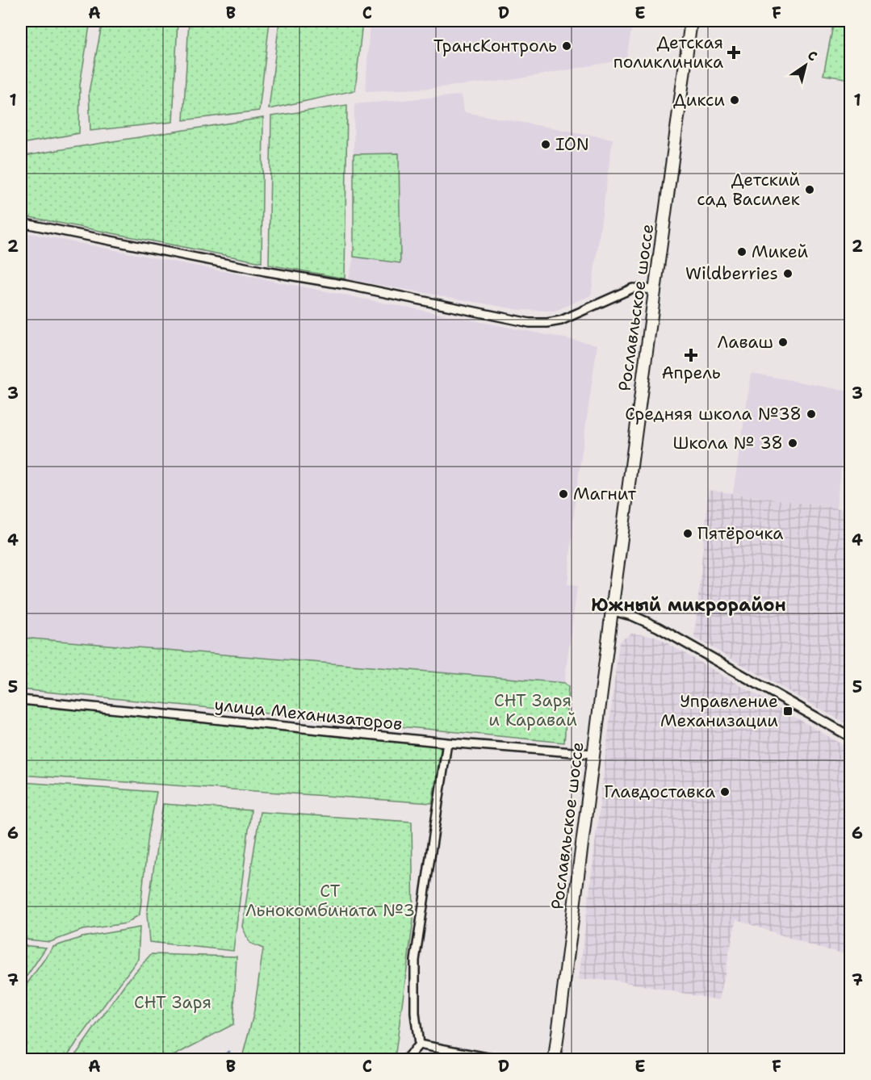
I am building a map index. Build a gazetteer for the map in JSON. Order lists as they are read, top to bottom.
{
  "streets": {
    "main road": ["Рославльское шоссе"],
    "street": ["улица Механизаторов"]
  },
  "crossings": [
    ["Рославльское шоссе", "улица Механизаторов"]
  ],
  "districts": ["Южный микрорайон"],
  "parks": ["СНТ Заря и Каравай", "СТ Льнокомбината №3", "СНТ Заря"],
  "places": {
    "other": [
      "ТрансКонтроль",
      "Дикси",
      "ION",
      "Детский сад Василек",
      "Микей",
      "Wildberries",
      "Лаваш",
      "Средняя школа №38",
      "Школа № 38",
      "Магнит",
      "Пятёрочка",
      "Главдоставка"
    ],
    "health": ["Детская поликлиника", "Апрель"],
    "transit": ["Управление Механизации"]
  },
  "north": "top right",
  "grid": {
    "columns": [
      "A",
      "B",
      "C",
      "D",
      "E",
      "F"
    ],
    "rows": [
      "1",
      "2",
      "3",
      "4",
      "5",
      "6",
      "7"
    ]
  }
}
